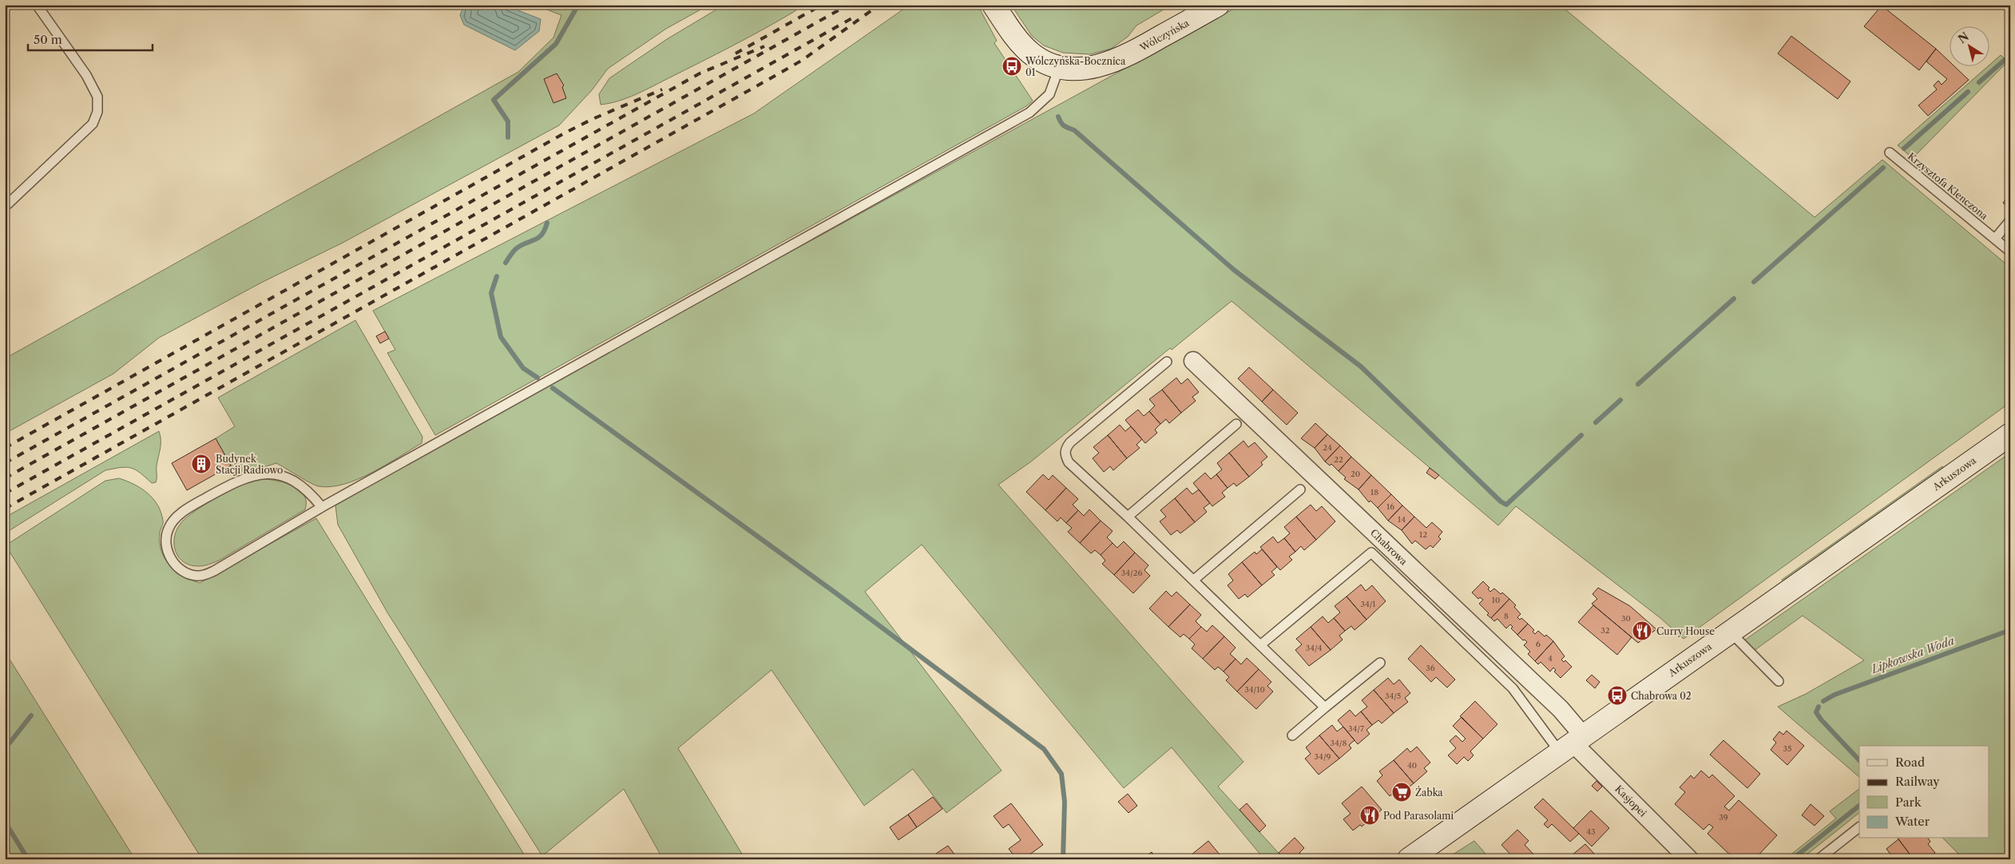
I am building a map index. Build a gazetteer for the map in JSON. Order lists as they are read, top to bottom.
{
  "streets": {
    "main road": ["Wólczyńska", "Arkuszowa"],
    "street": ["Chabrowa", "Kasjopei"],
    "lane": ["Krzysztofa Klenczona"]
  },
  "crossings": [
    ["Arkuszowa", "Chabrowa"],
    ["Arkuszowa", "Kasjopei"],
    ["Chabrowa", "Kasjopei"]
  ],
  "water": ["Lipkowska Woda"],
  "places": {
    "bus stop": ["Wólczyńska-Bocznica 01", "Chabrowa 02"],
    "building": ["Budynek Stacji Radiowo"],
    "restaurant": ["Curry House", "Pod Parasolami"],
    "supermarket": ["Żabka"]
  },
  "house_numbers": [
    "24",
    "22",
    "20",
    "18",
    "16",
    "14",
    "12",
    "34/26",
    "10",
    "34/1",
    "8",
    "30",
    "32",
    "6",
    "34/4",
    "4",
    "36",
    "34/10",
    "34/5",
    "34/7",
    "34/8",
    "35",
    "34/9",
    "40",
    "39",
    "43"
  ],
  "legend": [
    "Road",
    "Railway",
    "Park",
    "Water"
  ],
  "scale_bar": "50 m",
  "north": "top left"
}
